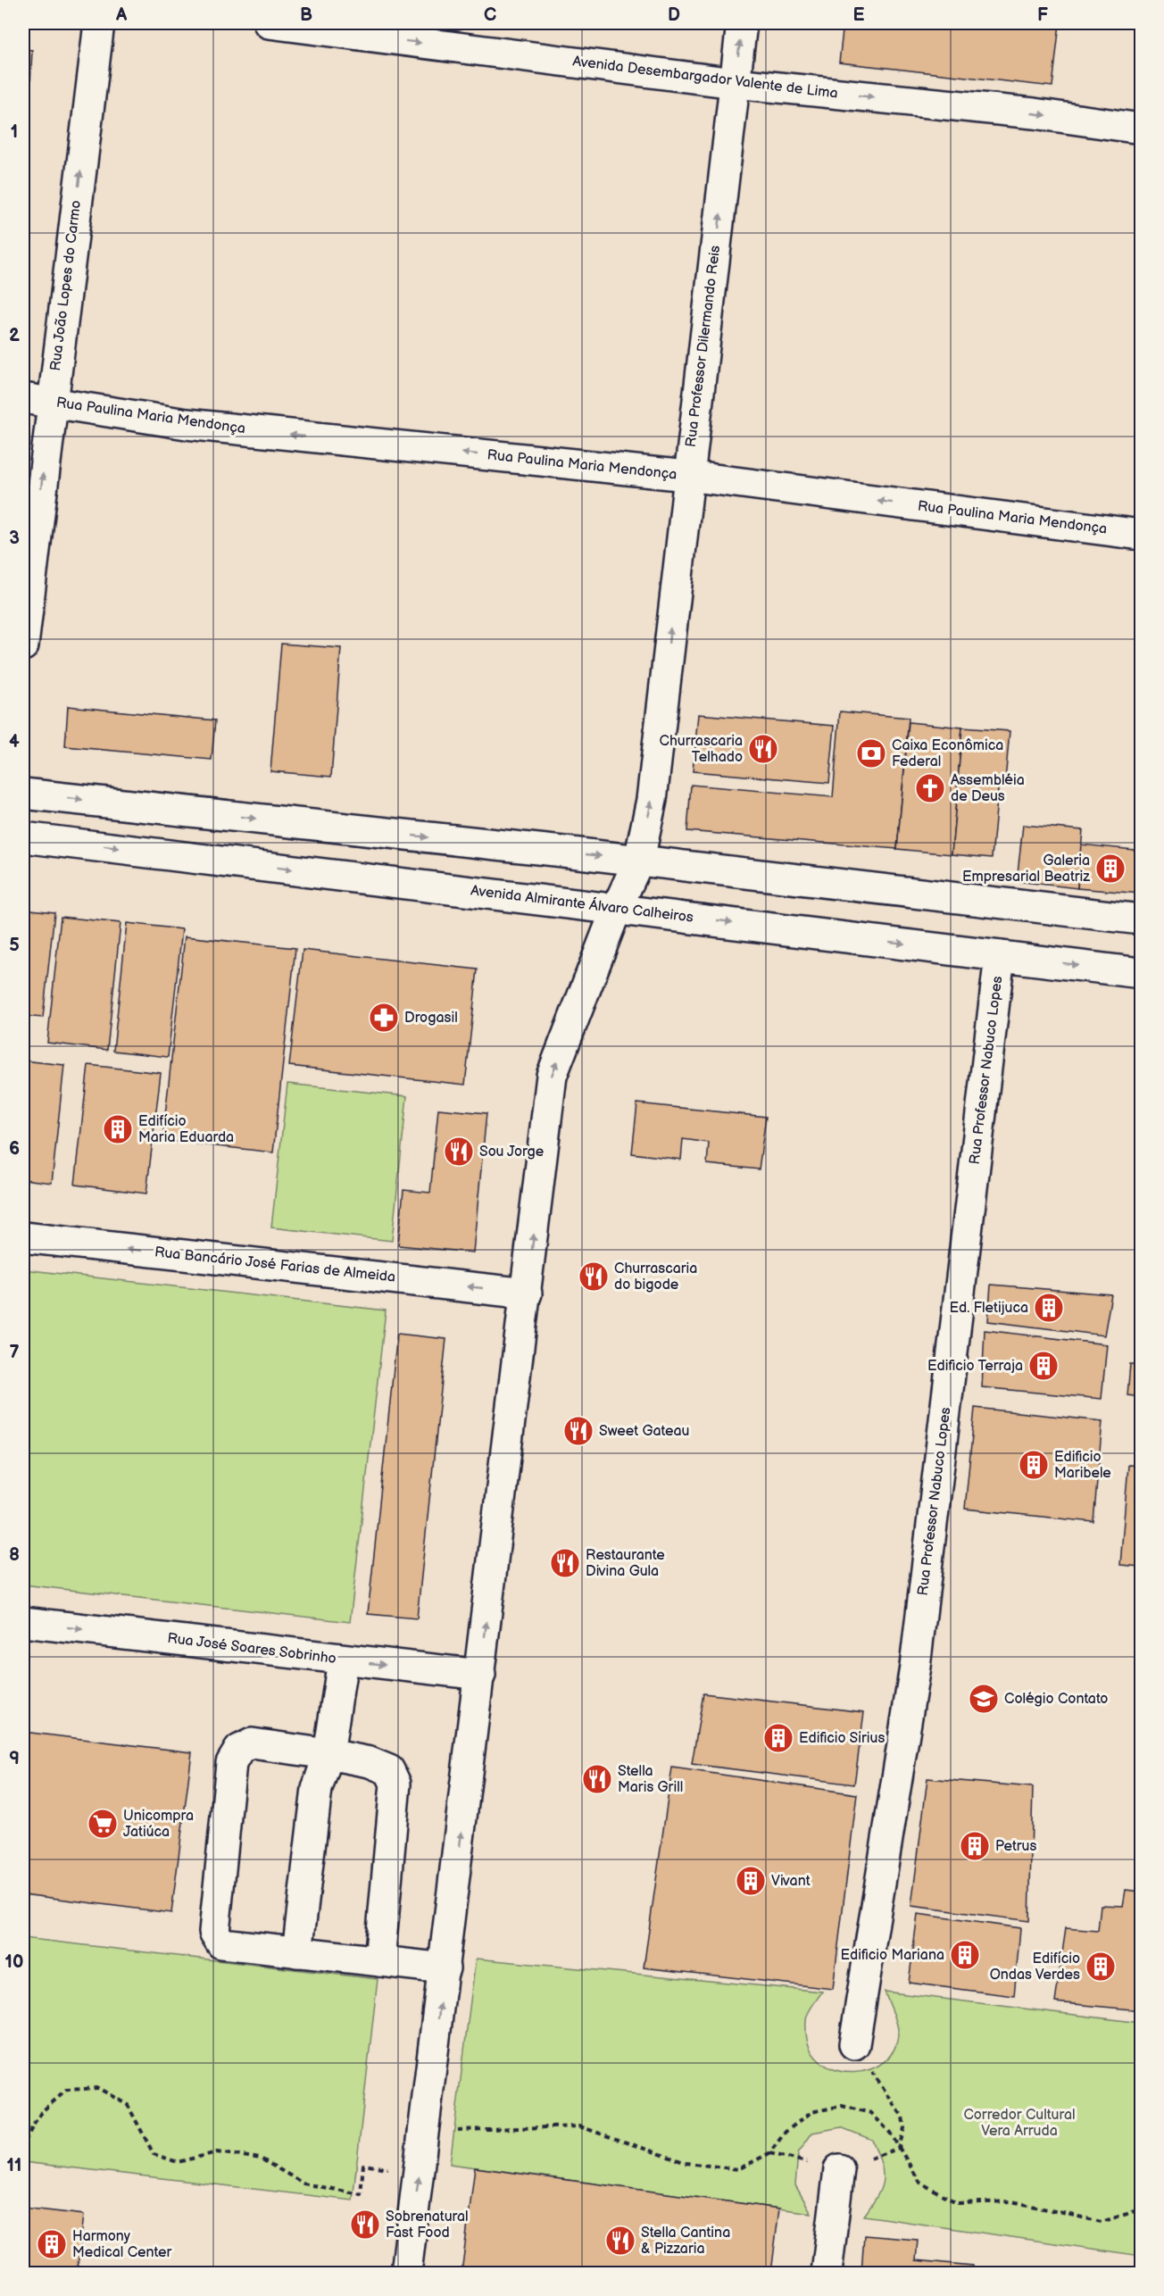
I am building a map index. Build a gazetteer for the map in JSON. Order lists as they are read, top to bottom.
{
  "streets": {
    "street": [
      "Avenida Desembargador Valente de Lima",
      "Rua João Lopes do Carmo",
      "Rua Professor Dilermando Reis",
      "Rua Paulina Maria Mendonça",
      "Avenida Almirante Álvaro Calheiros",
      "Rua Professor Nabuco Lopes",
      "Rua Bancário José Farias de Almeida",
      "Rua José Soares Sobrinho"
    ]
  },
  "crossings": [
    ["Avenida Desembargador Valente de Lima", "Rua Professor Dilermando Reis"],
    ["Rua João Lopes do Carmo", "Rua Paulina Maria Mendonça"],
    ["Rua Professor Dilermando Reis", "Rua Paulina Maria Mendonça"],
    ["Rua Professor Dilermando Reis", "Avenida Almirante Álvaro Calheiros"],
    ["Rua Professor Dilermando Reis", "Rua Bancário José Farias de Almeida"],
    ["Rua Professor Dilermando Reis", "Rua José Soares Sobrinho"],
    ["Avenida Almirante Álvaro Calheiros", "Rua Professor Nabuco Lopes"]
  ],
  "one_way": [
    "Avenida Desembargador Valente de Lima",
    "Rua João Lopes do Carmo",
    "Rua Professor Dilermando Reis",
    "Rua Paulina Maria Mendonça",
    "Rua Bancário José Farias de Almeida",
    "Rua José Soares Sobrinho"
  ],
  "parks": ["Corredor Cultural Vera Arruda"],
  "places": {
    "restaurant": [
      "Churrascaria Telhado",
      "Sou Jorge",
      "Churrascaria do bigode",
      "Sweet Gateau",
      "Restaurante Divina Gula",
      "Stella Maris Grill",
      "Sobrenatural Fast Food",
      "Stella Cantina & Pizzaria"
    ],
    "bank": ["Caixa Econômica Federal"],
    "church": ["Assembléia de Deus"],
    "building": [
      "Galeria Empresarial Beatriz",
      "Edifício Maria Eduarda",
      "Ed. Fletijuca",
      "Edificio Terraja",
      "Edificio Maribele",
      "Edificio Sirius",
      "Petrus",
      "Vivant",
      "Edificio Mariana",
      "Edifício Ondas Verdes",
      "Harmony Medical Center"
    ],
    "pharmacy": ["Drogasil"],
    "school or university": ["Colégio Contato"],
    "supermarket": ["Unicompra Jatiúca"]
  },
  "grid": {
    "columns": [
      "A",
      "B",
      "C",
      "D",
      "E",
      "F"
    ],
    "rows": [
      "1",
      "2",
      "3",
      "4",
      "5",
      "6",
      "7",
      "8",
      "9",
      "10",
      "11"
    ]
  }
}
